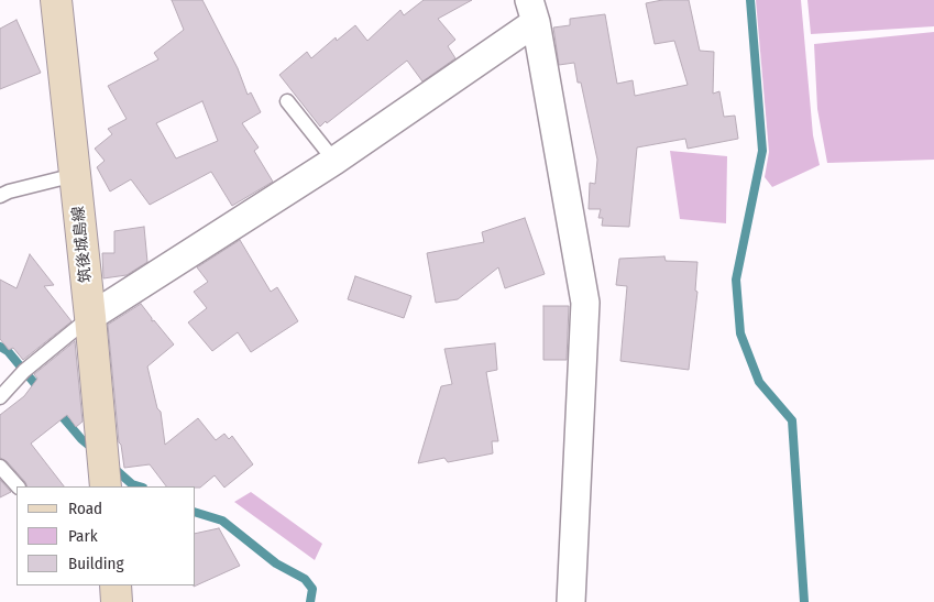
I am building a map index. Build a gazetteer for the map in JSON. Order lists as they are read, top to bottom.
{
  "streets": {
    "street": ["筑後城島線"]
  },
  "legend": ["Road", "Park", "Building"]
}
